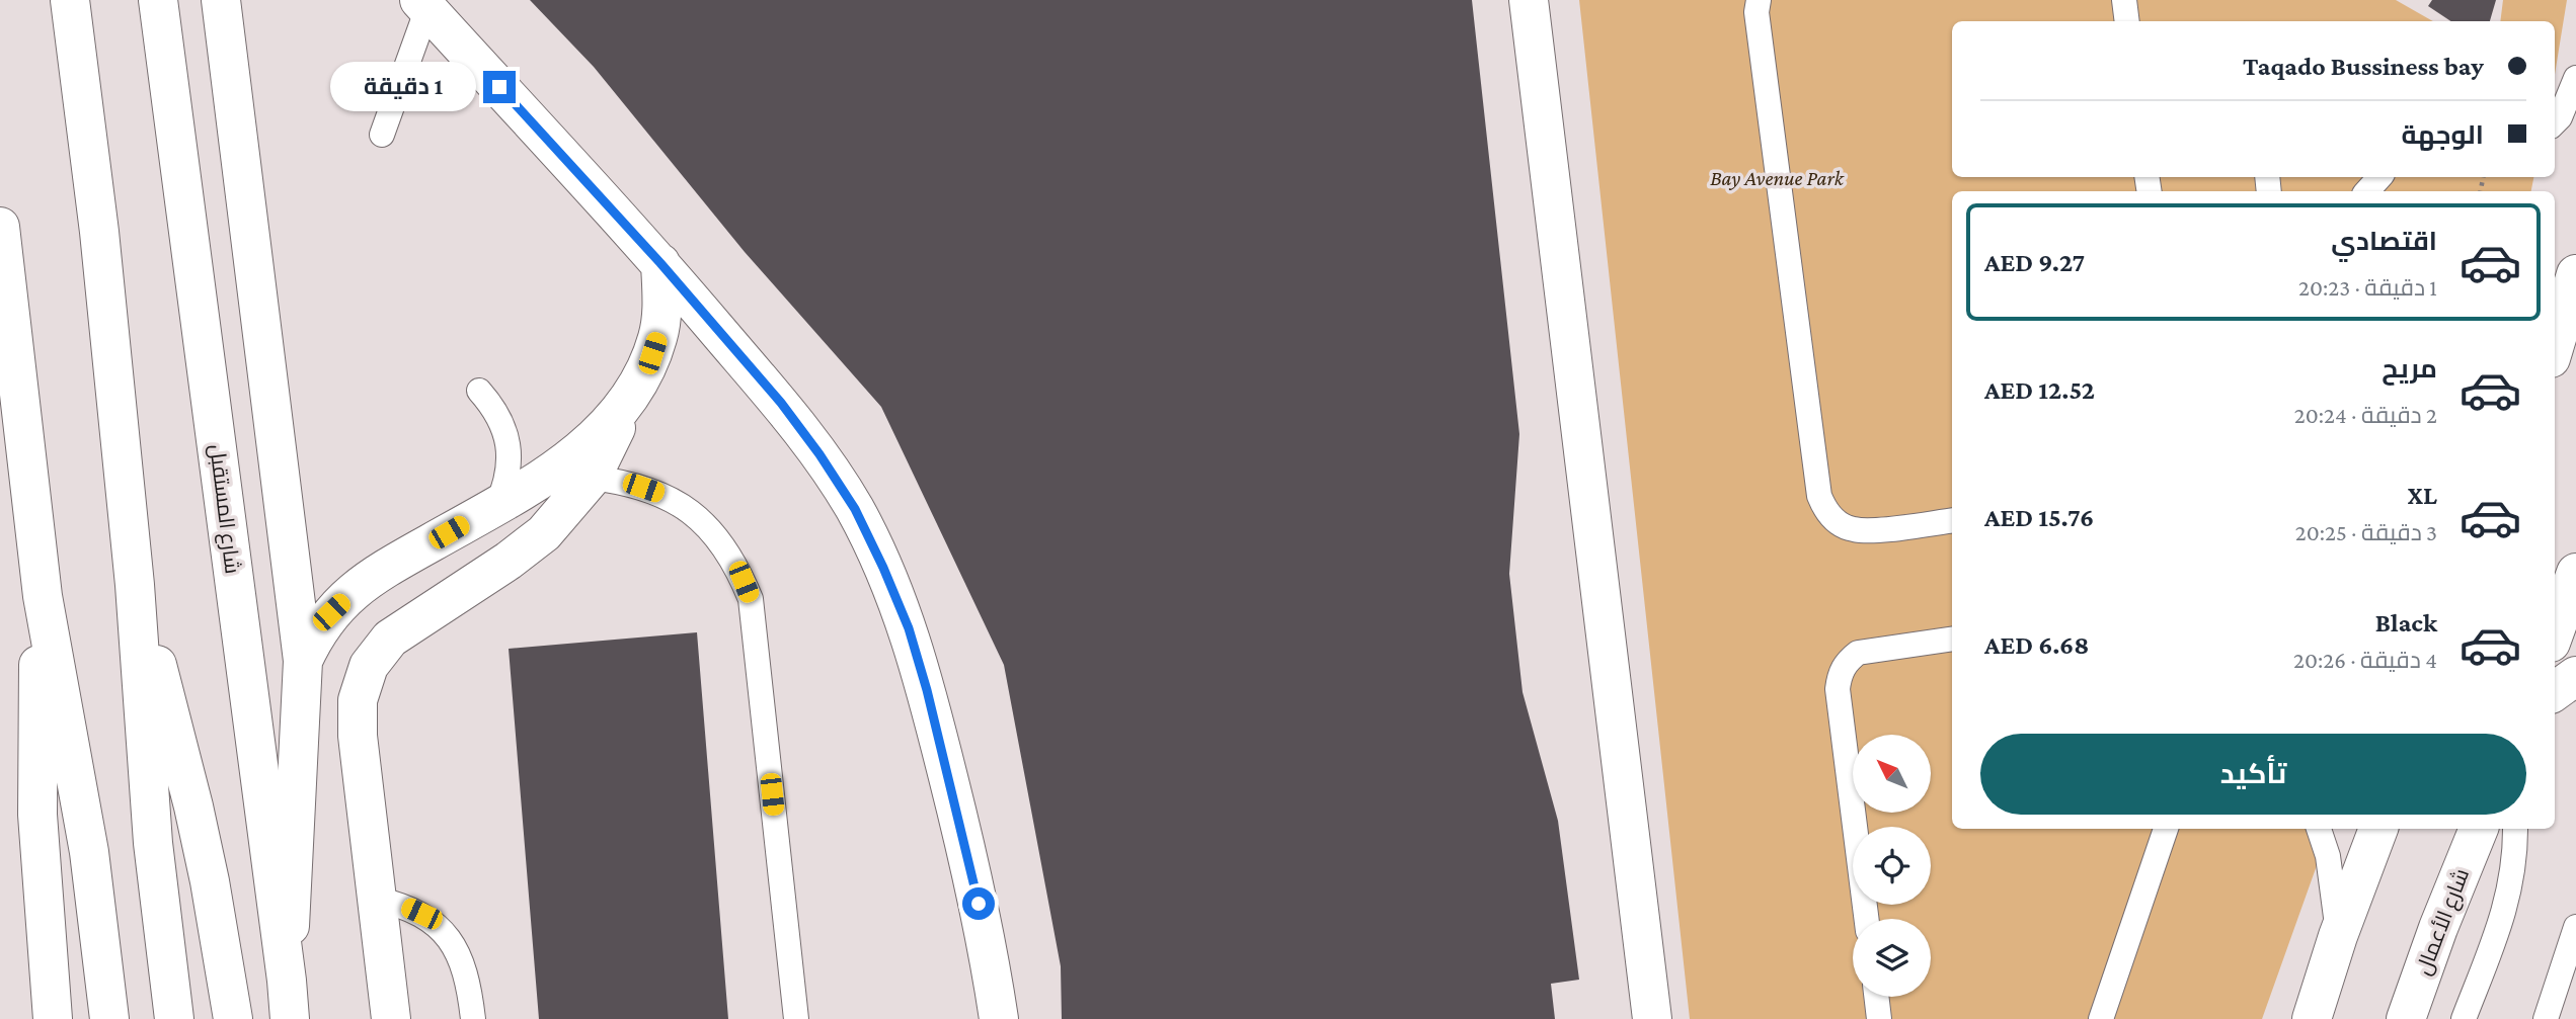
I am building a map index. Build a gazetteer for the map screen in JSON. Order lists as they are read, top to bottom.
{
  "streets": {
    "street": ["شارع المستقبل", "شارع الأعمال"]
  },
  "parks": ["Bay Avenue Park"],
  "north": "top left",
  "page": {
    "banner": ["Taqado Bussiness bay", "الوجهة"],
    "bubble": "1 دقيقة",
    "list": [
      {
        "name": "اقتصادي",
        "note": "1 دقيقة · 20:23",
        "value": "AED 9.27"
      },
      {
        "name": "مريح",
        "note": "2 دقيقة · 20:24",
        "value": "AED 12.52"
      },
      {
        "name": "XL",
        "note": "3 دقيقة · 20:25",
        "value": "AED 15.76"
      },
      {
        "name": "Black",
        "note": "4 دقيقة · 20:26",
        "value": "AED 6.68"
      }
    ],
    "buttons": "تأكيد"
  }
}
